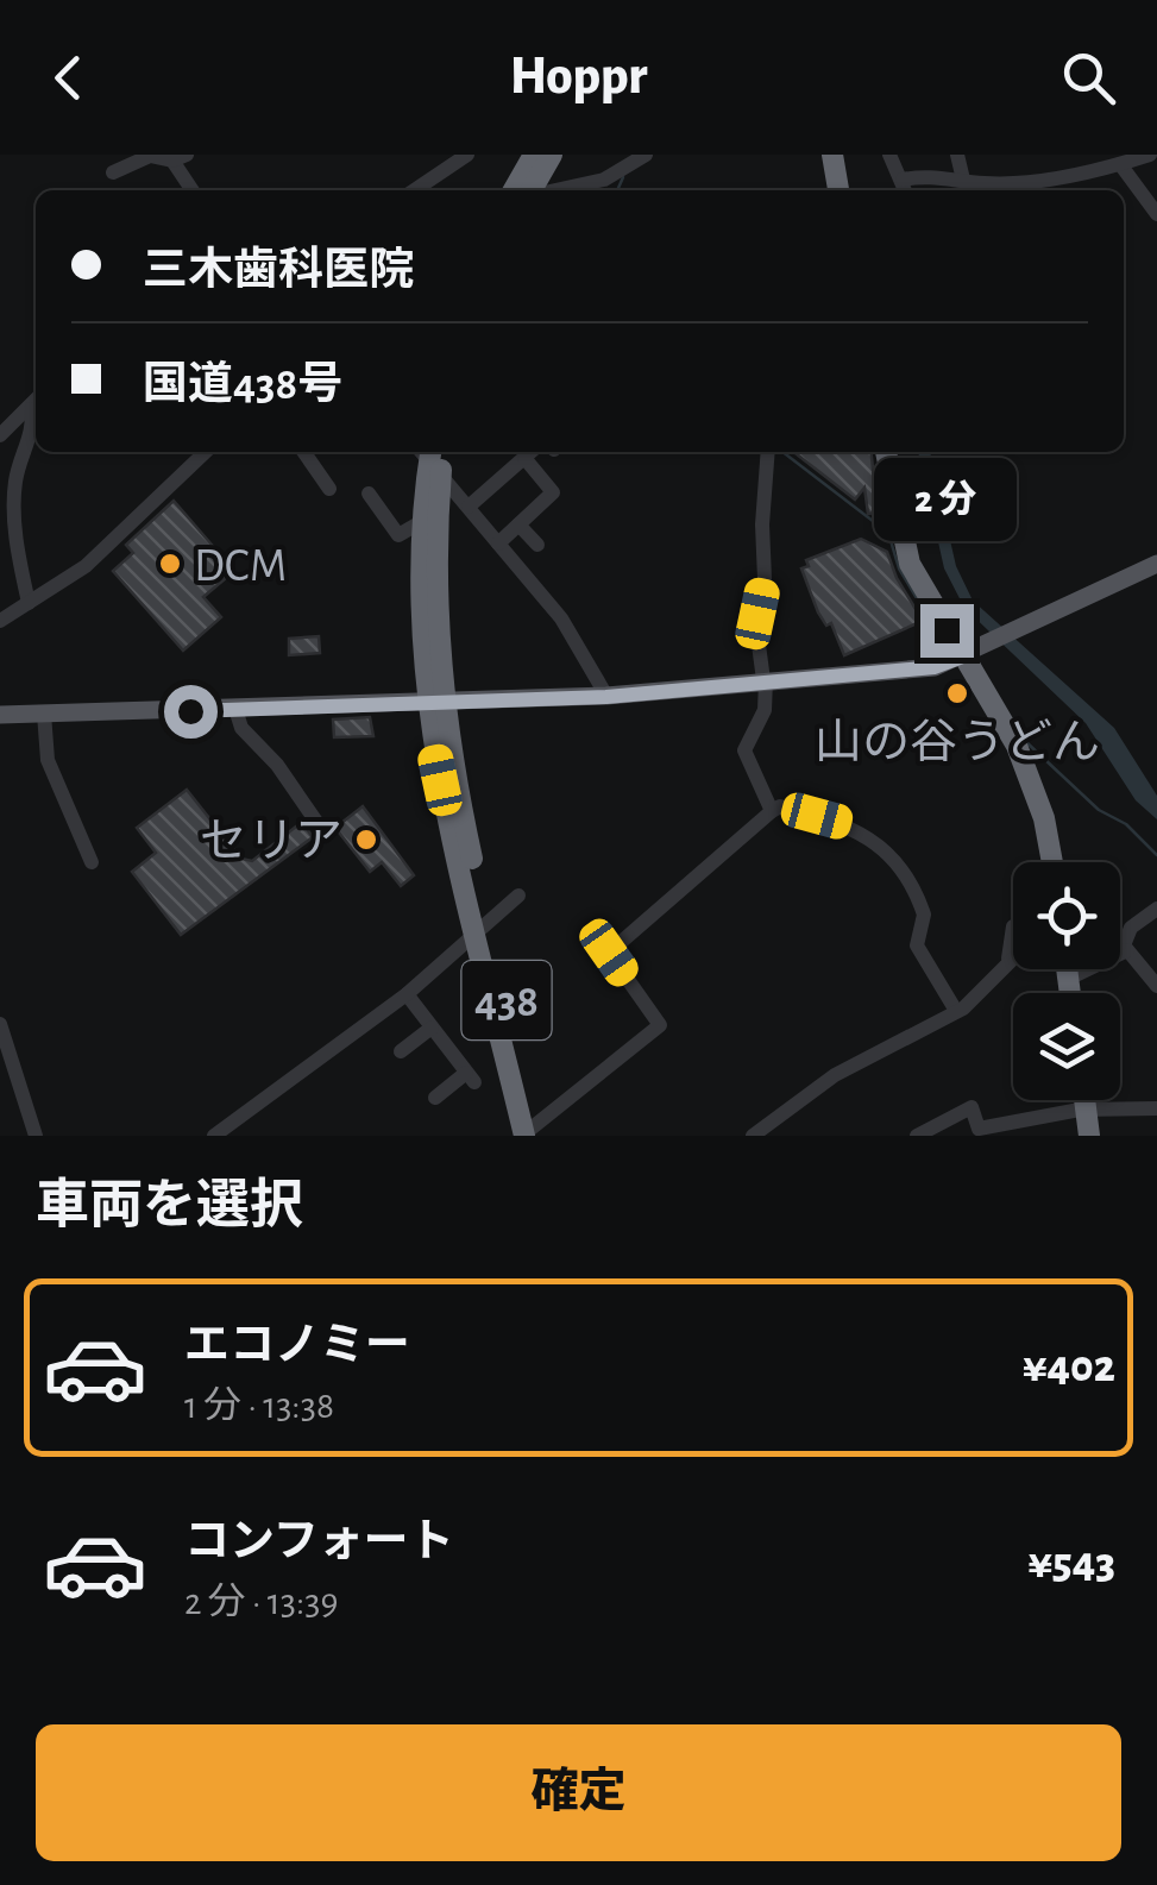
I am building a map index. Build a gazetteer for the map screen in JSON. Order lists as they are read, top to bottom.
{
  "streets": {
    "highway": ["438"]
  },
  "places": ["DCM", "山の谷うどん", "セリア"],
  "page": {
    "header": "Hoppr",
    "banner": ["三木歯科医院", "国道438号"],
    "bubble": "2 分",
    "heading": "車両を選択",
    "list": [
      {
        "name": "エコノミー",
        "note": "1 分 · 13:38",
        "value": "¥402"
      },
      {
        "name": "コンフォート",
        "note": "2 分 · 13:39",
        "value": "¥543"
      }
    ],
    "buttons": "確定"
  }
}
